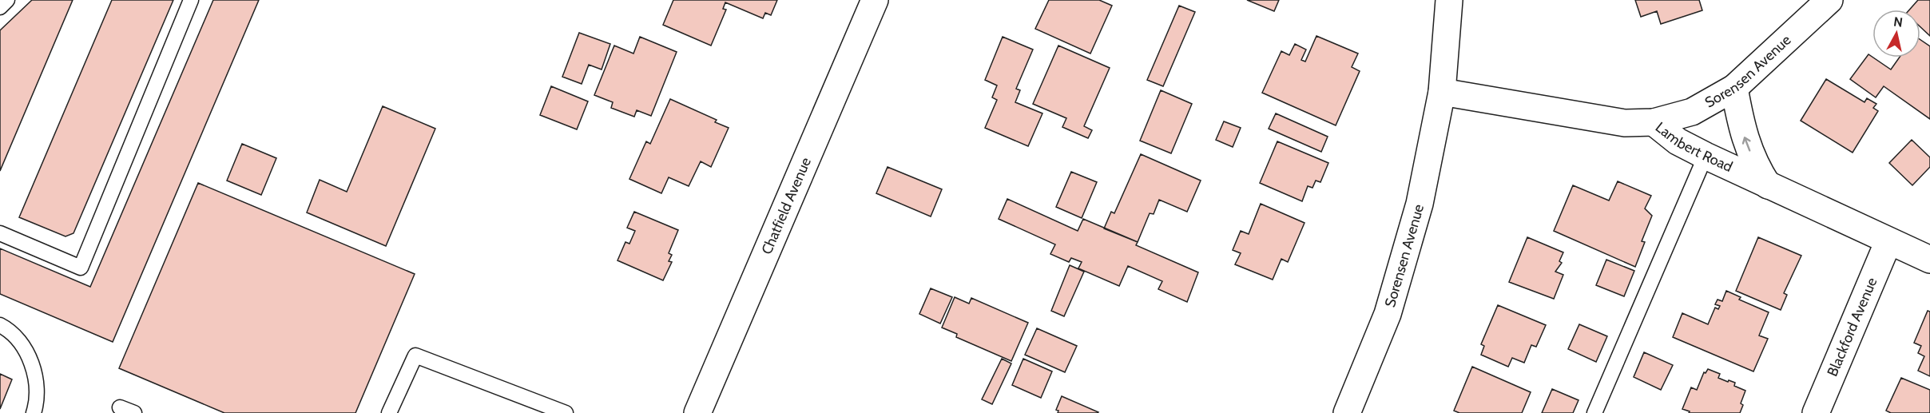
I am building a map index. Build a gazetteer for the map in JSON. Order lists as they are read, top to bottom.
{
  "streets": {
    "street": [
      "Sorensen Avenue",
      "Lambert Road",
      "Chatfield Avenue",
      "Blackford Avenue"
    ]
  },
  "crossings": [
    ["Sorensen Avenue", "Lambert Road"],
    ["Lambert Road", "Blackford Avenue"]
  ],
  "north": "top"
}
